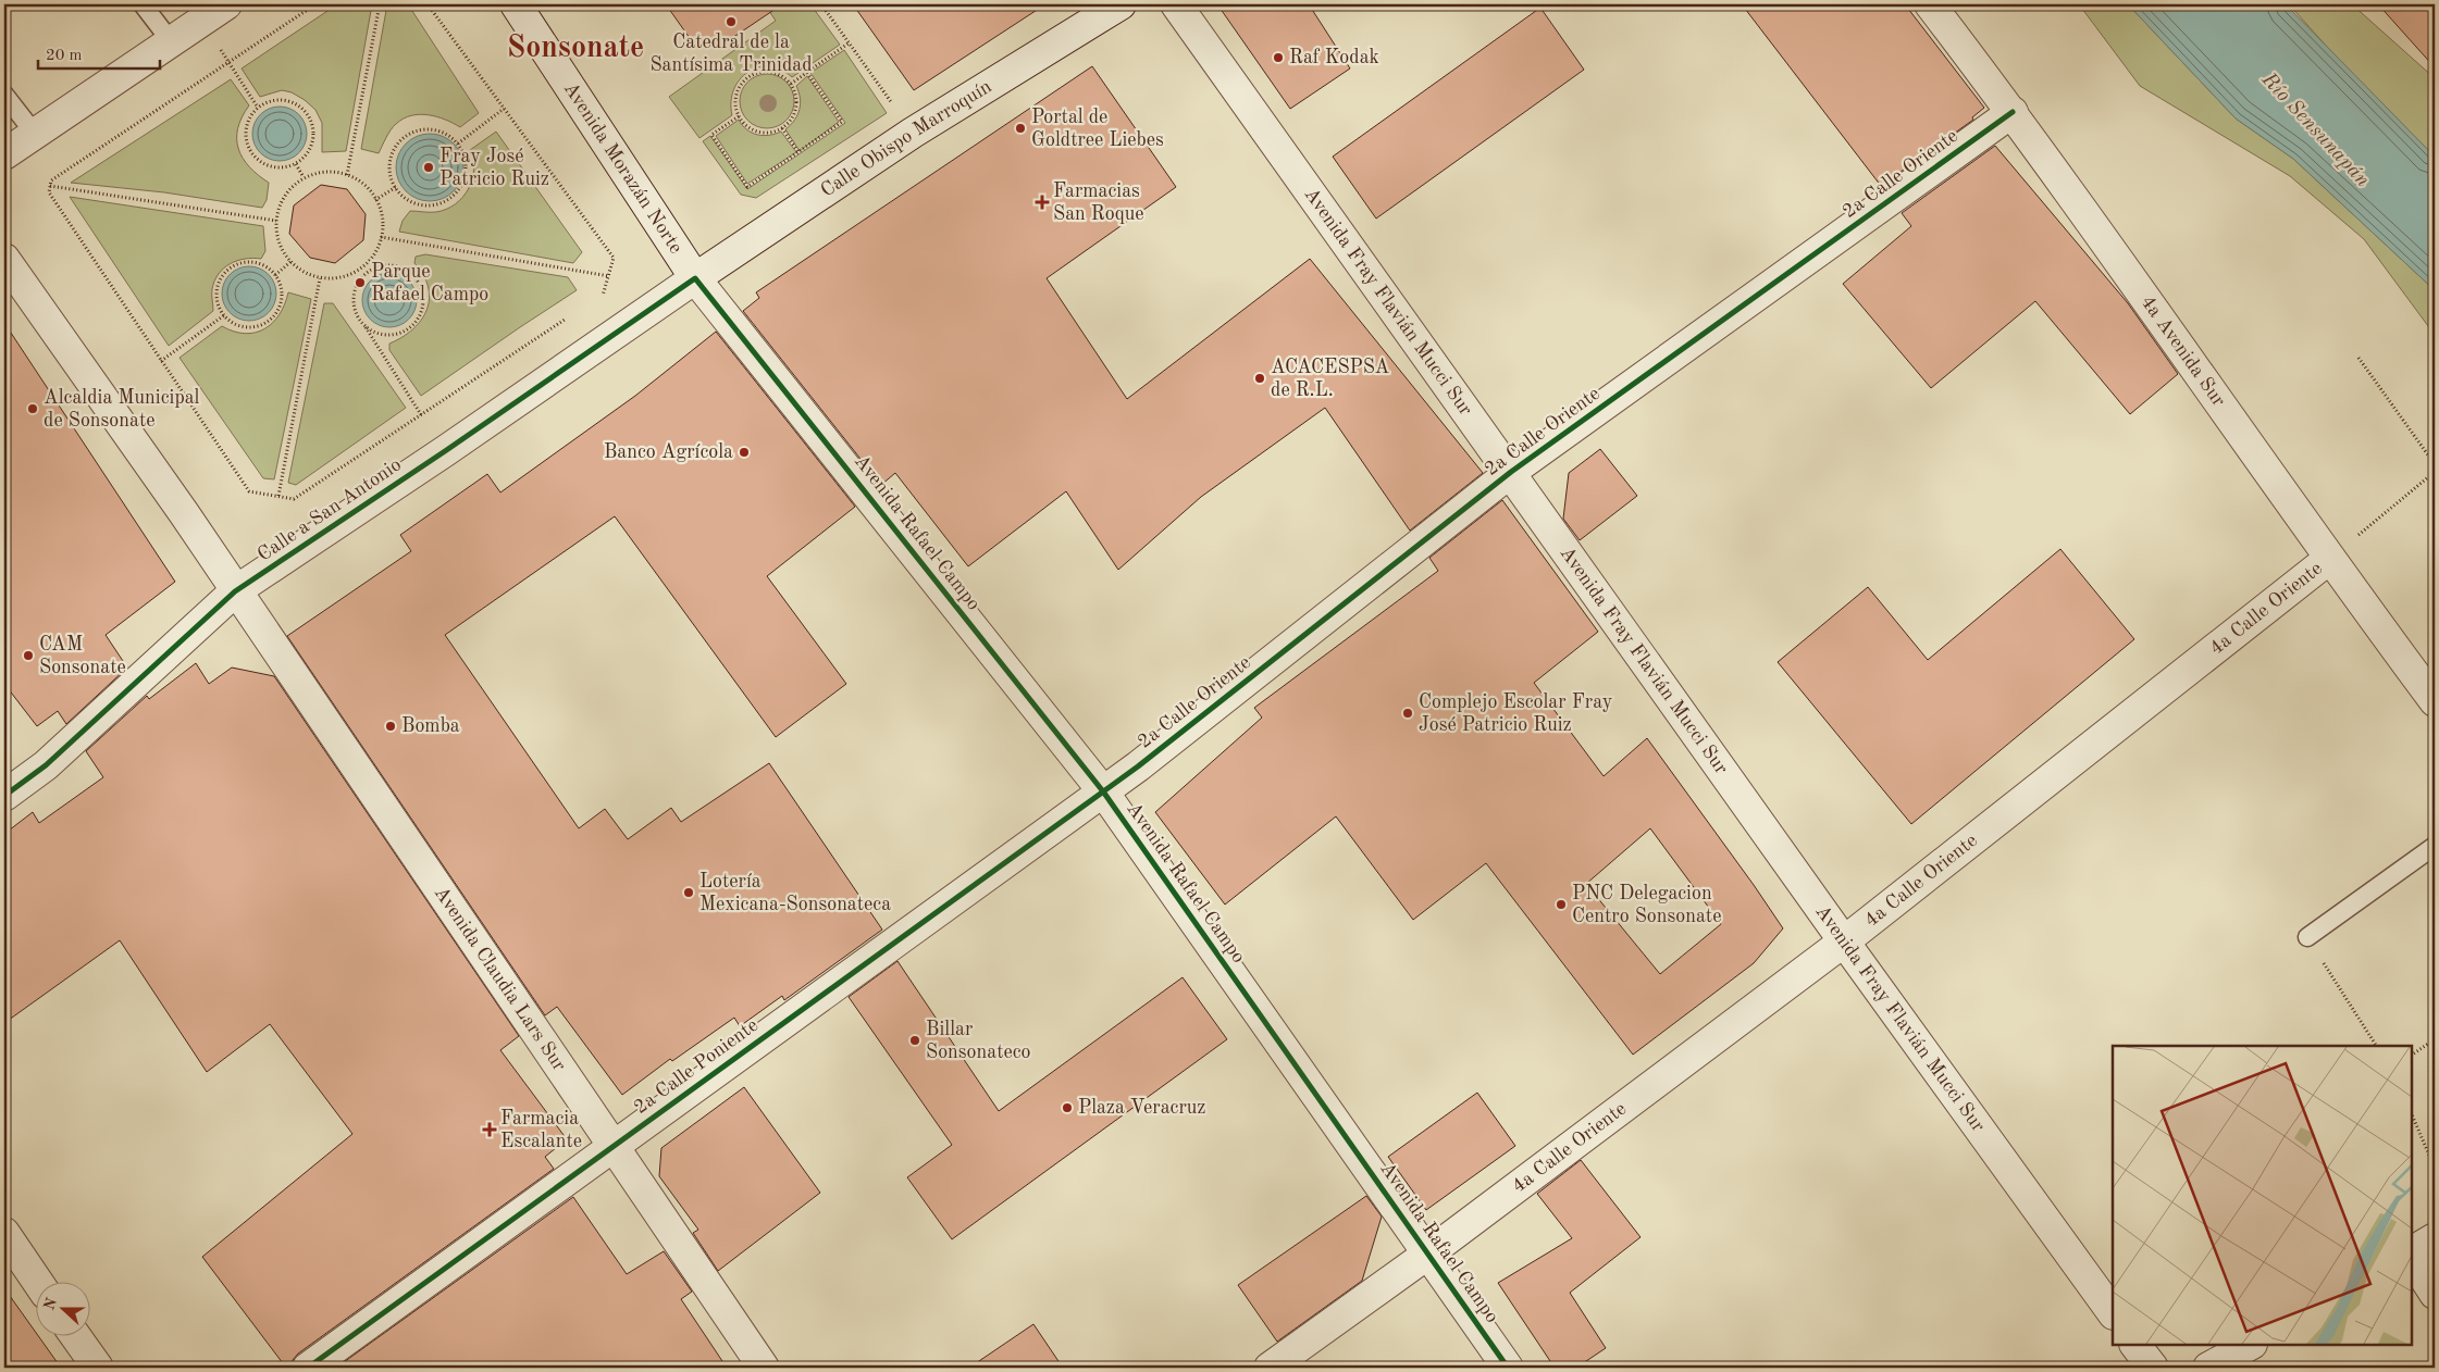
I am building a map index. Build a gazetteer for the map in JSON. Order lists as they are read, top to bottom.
{
  "streets": {
    "street": [
      "Calle Obispo Marroquín",
      "Avenida Morazán Norte",
      "2a Calle Oriente",
      "Avenida Fray Flavián Mucci Sur",
      "4a Avenida Sur",
      "Calle a San Antonio",
      "Avenida Rafael Campo",
      "4a Calle Oriente",
      "Avenida Claudia Lars Sur",
      "2a Calle Poniente"
    ]
  },
  "crossings": [
    ["Calle Obispo Marroquín", "Avenida Morazán Norte"],
    ["Calle Obispo Marroquín", "Calle a San Antonio"],
    ["Calle Obispo Marroquín", "Avenida Rafael Campo"],
    ["Avenida Morazán Norte", "Calle a San Antonio"],
    ["Avenida Morazán Norte", "Avenida Rafael Campo"],
    ["2a Calle Oriente", "Avenida Fray Flavián Mucci Sur"],
    ["2a Calle Oriente", "4a Avenida Sur"],
    ["2a Calle Oriente", "Avenida Rafael Campo"],
    ["2a Calle Oriente", "2a Calle Poniente"],
    ["Avenida Fray Flavián Mucci Sur", "4a Calle Oriente"],
    ["4a Avenida Sur", "4a Calle Oriente"],
    ["Calle a San Antonio", "Avenida Rafael Campo"],
    ["Calle a San Antonio", "Avenida Claudia Lars Sur"],
    ["Avenida Rafael Campo", "4a Calle Oriente"],
    ["Avenida Rafael Campo", "2a Calle Poniente"],
    ["Avenida Claudia Lars Sur", "2a Calle Poniente"]
  ],
  "districts": ["Sonsonate"],
  "water": ["Río Sensunapán"],
  "places": {
    "other": [
      "Catedral de la Santísima Trinidad",
      "Raf Kodak",
      "Portal de Goldtree Liebes",
      "Fray José Patricio Ruiz",
      "Parque Rafael Campo",
      "ACACESPSA de R.L.",
      "Alcaldia Municipal de Sonsonate",
      "Banco Agrícola",
      "CAM Sonsonate",
      "Complejo Escolar Fray José Patricio Ruiz",
      "Bomba",
      "Lotería Mexicana-Sonsonateca",
      "PNC Delegacion Centro Sonsonate",
      "Billar Sonsonateco",
      "Plaza Veracruz"
    ],
    "health": ["Farmacias San Roque", "Farmacia Escalante"]
  },
  "scale_bar": "20 m",
  "north": "left"
}
